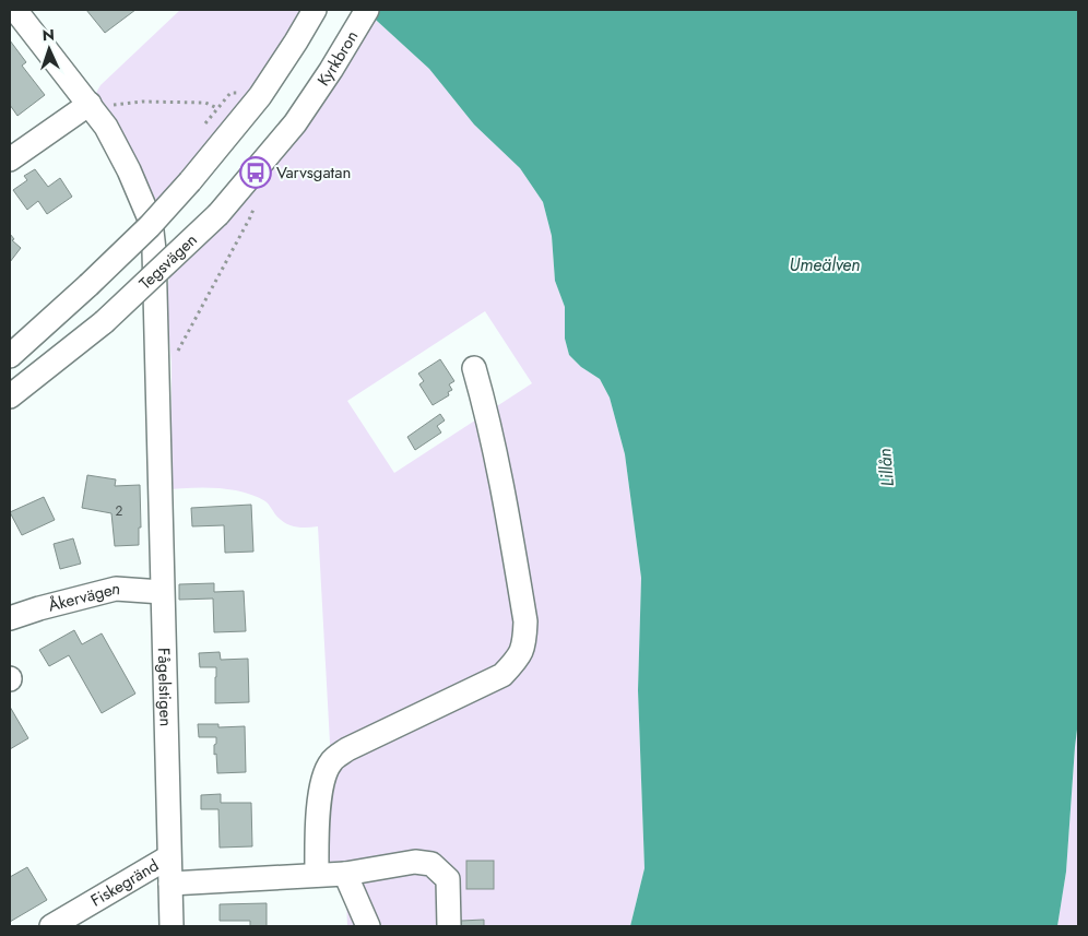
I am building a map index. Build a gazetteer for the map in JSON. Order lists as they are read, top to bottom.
{
  "streets": {
    "street": [
      "Kyrkbron",
      "Tegsvägen",
      "Åkervägen",
      "Fågelstigen",
      "Fiskegränd"
    ]
  },
  "crossings": [
    ["Kyrkbron", "Tegsvägen"],
    ["Åkervägen", "Fågelstigen"],
    ["Fågelstigen", "Fiskegränd"]
  ],
  "water": ["Umeälven", "Lillån"],
  "places": {
    "bus stop": ["Varvsgatan"]
  },
  "house_numbers": ["2"],
  "north": "top"
}
